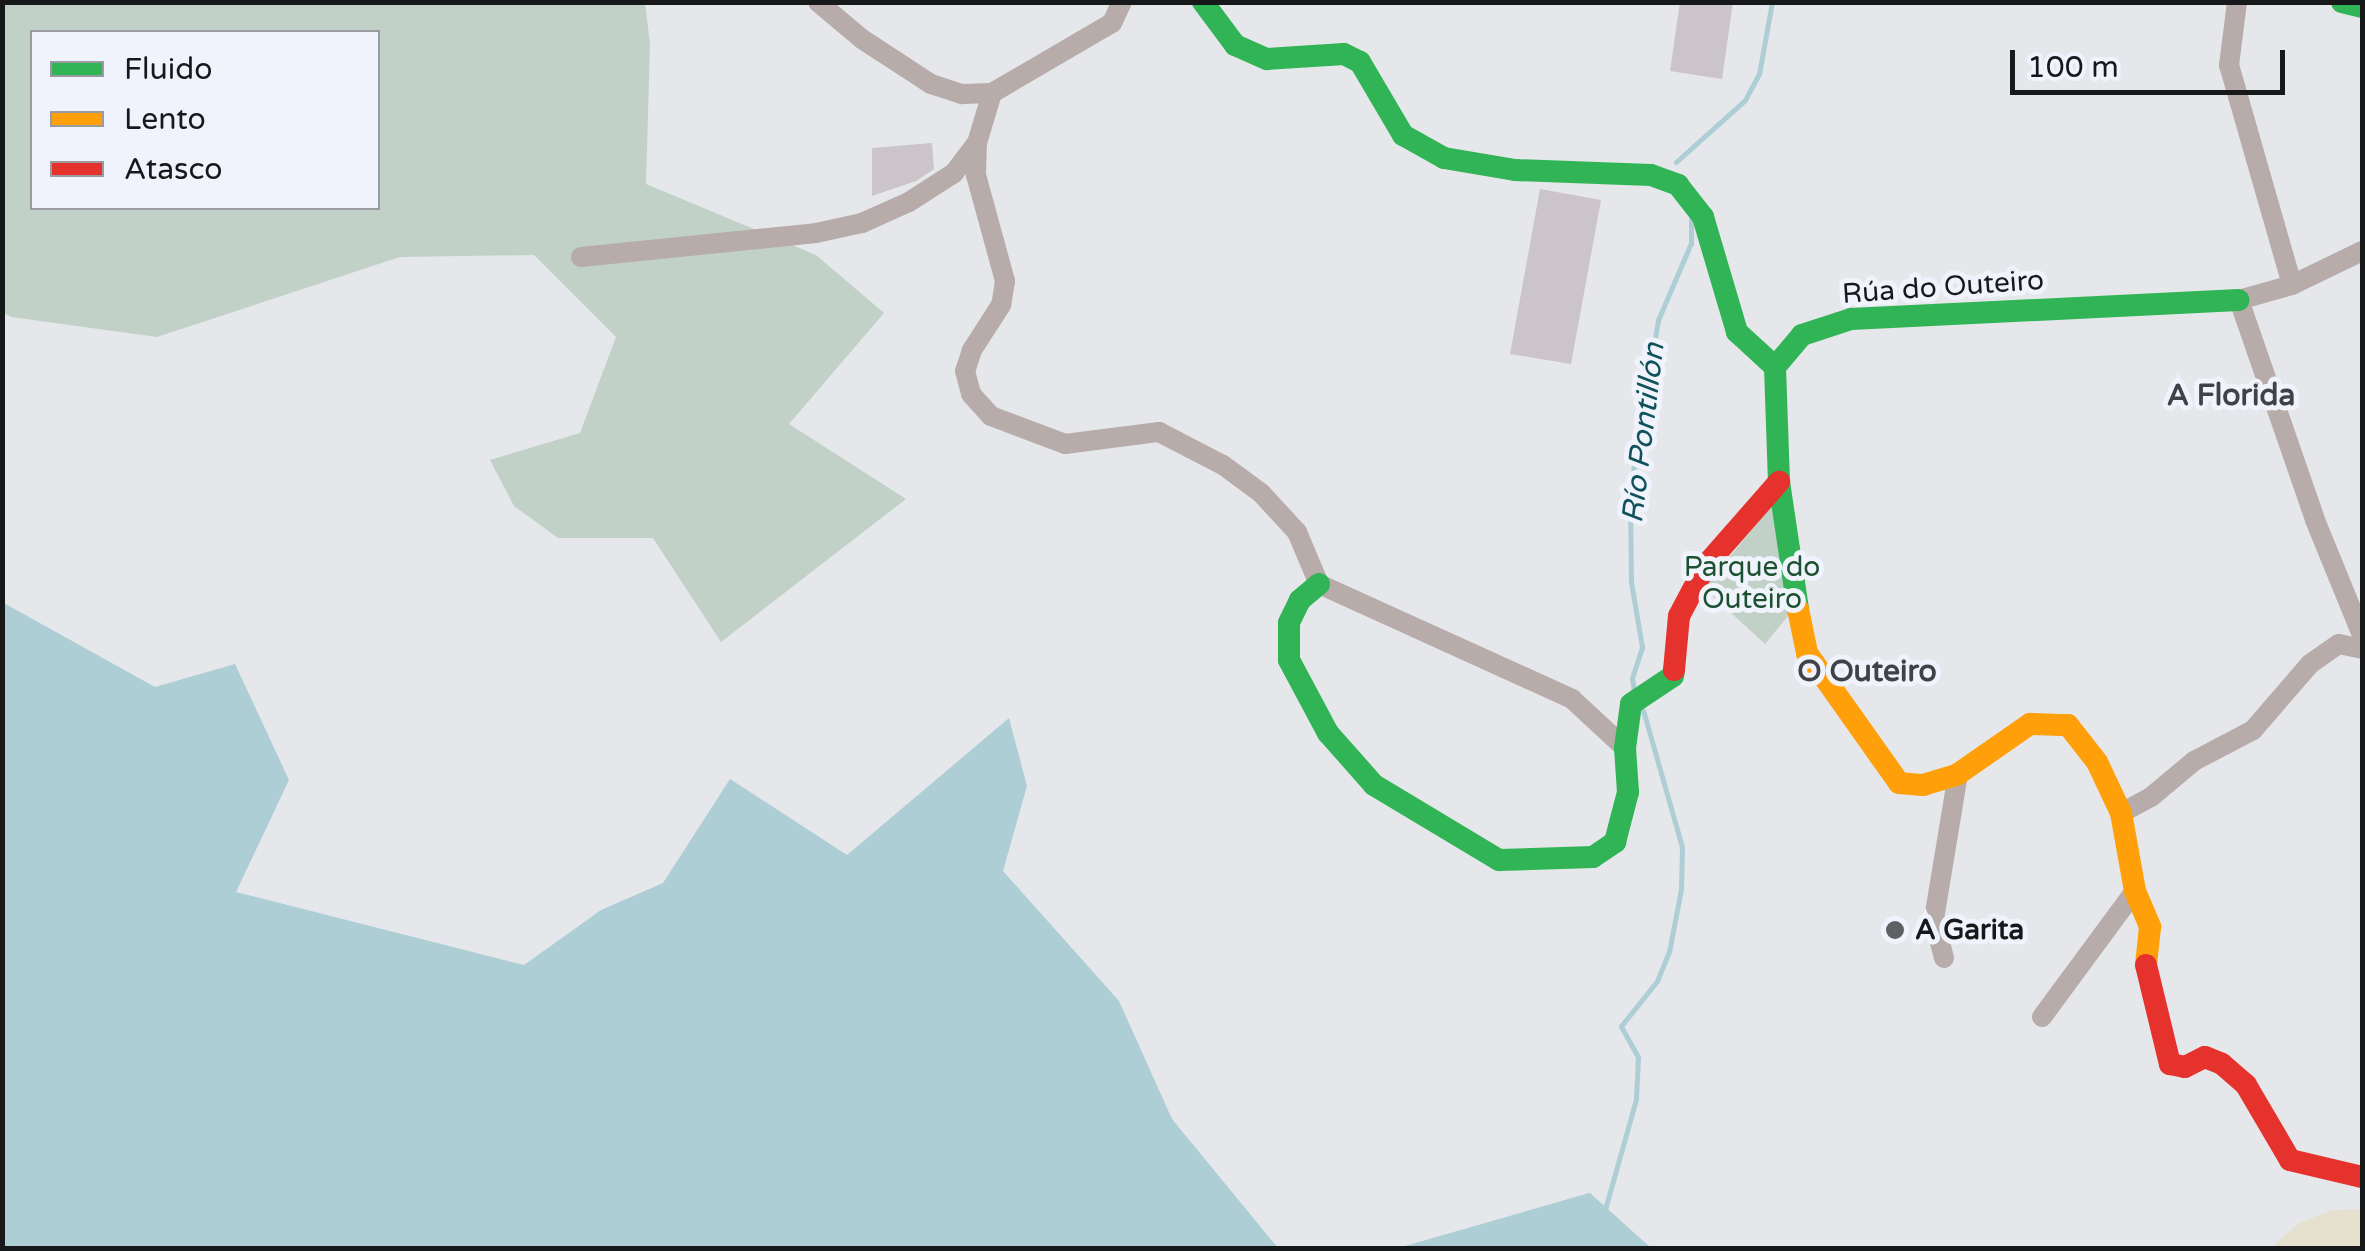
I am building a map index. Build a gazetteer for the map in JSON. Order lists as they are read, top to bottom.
{
  "streets": {
    "street": ["Rúa do Outeiro"]
  },
  "districts": ["A Florida", "O Outeiro"],
  "water": ["Río Pontillón"],
  "parks": ["Parque do Outeiro"],
  "places": ["A Garita"],
  "legend": ["Fluido", "Lento", "Atasco"],
  "scale_bar": "100 m"
}
